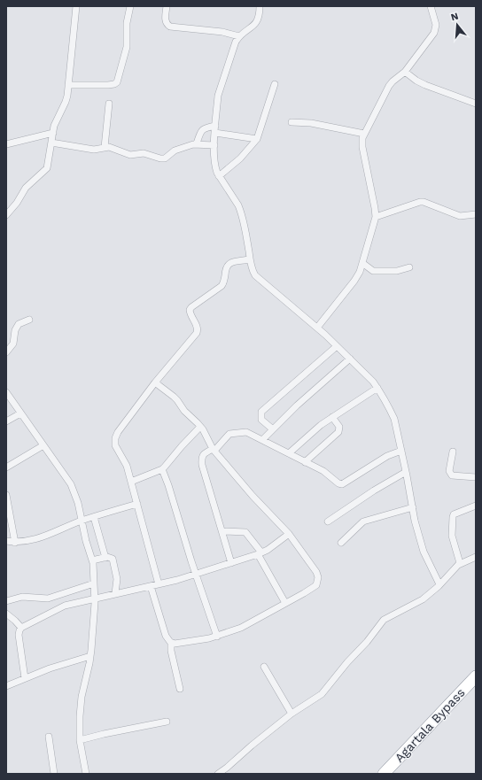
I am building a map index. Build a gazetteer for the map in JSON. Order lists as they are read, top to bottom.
{
  "streets": {
    "highway": ["Agartala Bypass"]
  },
  "north": "top"
}
